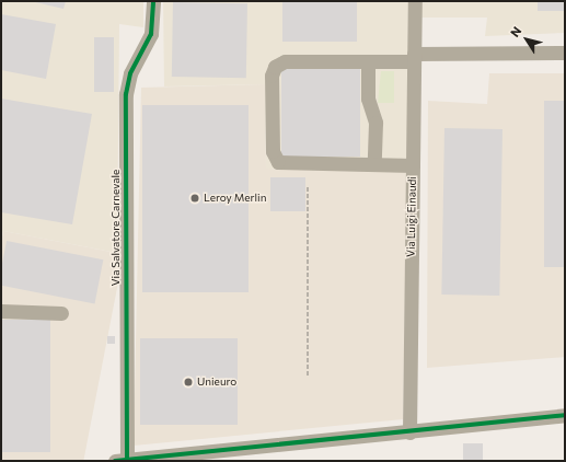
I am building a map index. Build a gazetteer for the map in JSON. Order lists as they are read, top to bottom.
{
  "streets": {
    "street": ["Via Luigi Einaudi", "Via Salvatore Carnevale"]
  },
  "places": ["Leroy Merlin", "Unieuro"],
  "north": "top left"
}
